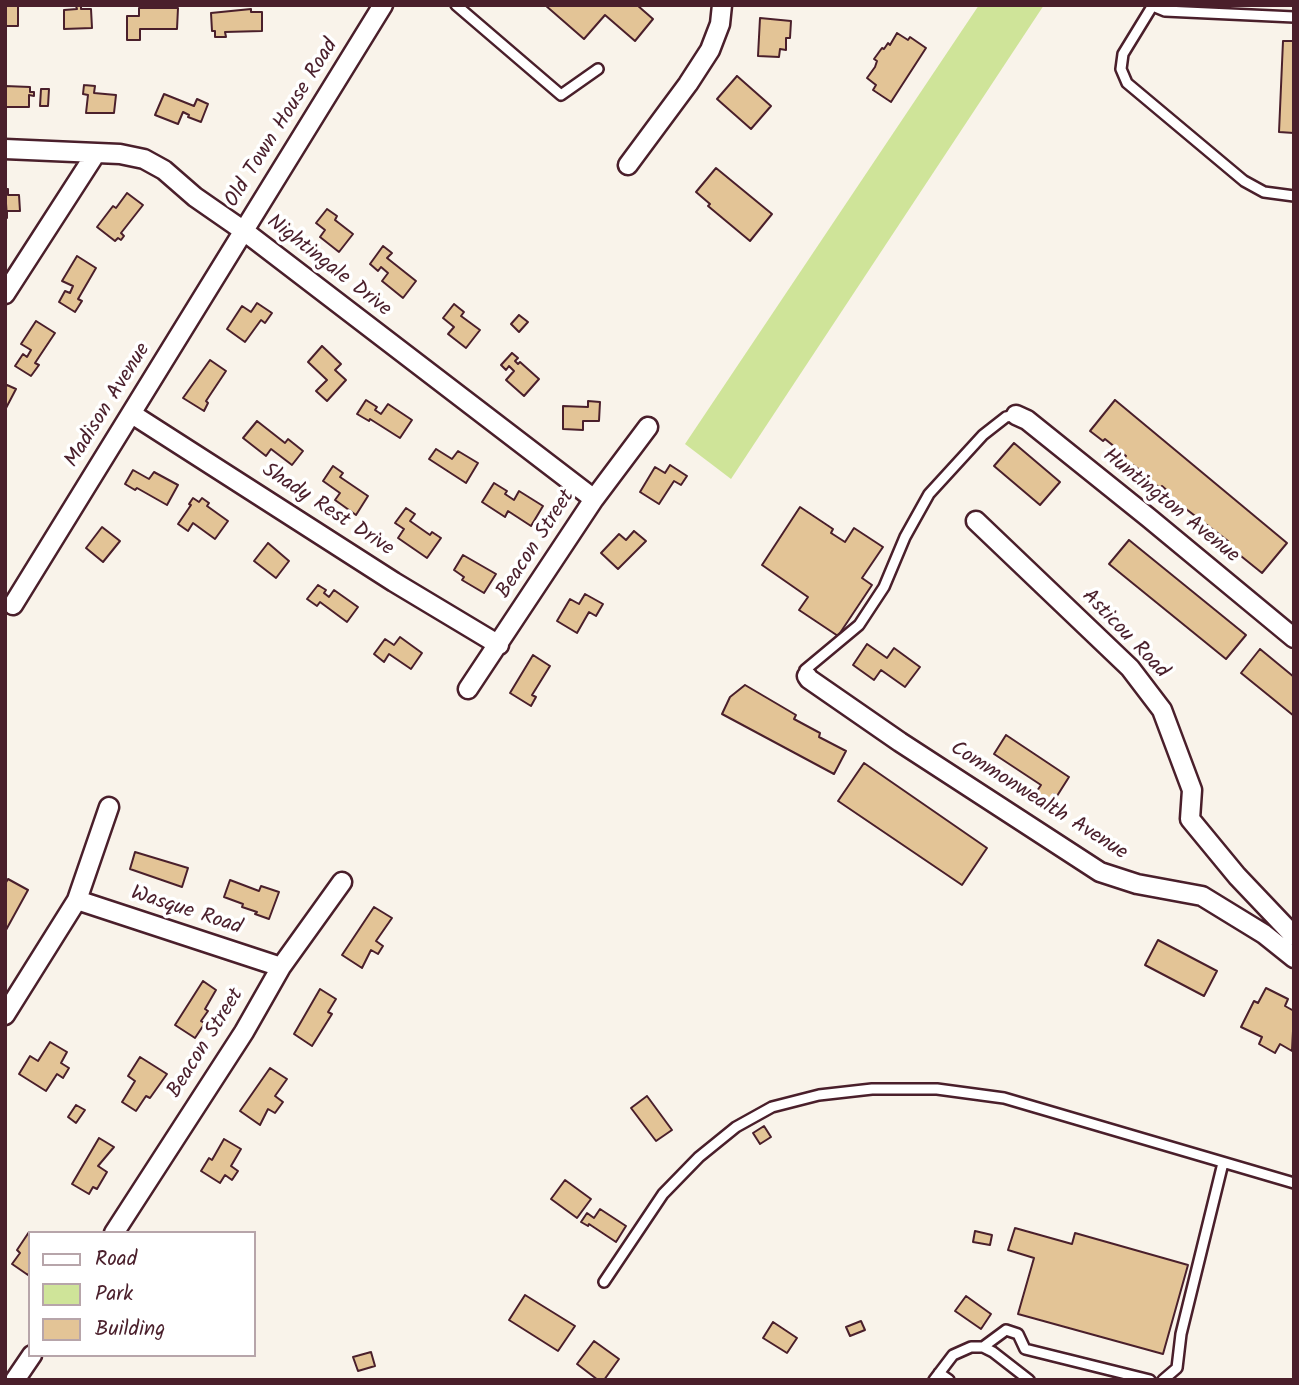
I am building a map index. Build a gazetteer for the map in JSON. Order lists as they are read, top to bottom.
{
  "streets": {
    "street": [
      "Old Town House Road",
      "Nightingale Drive",
      "Madison Avenue",
      "Huntington Avenue",
      "Shady Rest Drive",
      "Beacon Street",
      "Asticou Road",
      "Commonwealth Avenue",
      "Wasque Road"
    ]
  },
  "crossings": [
    ["Old Town House Road", "Nightingale Drive"],
    ["Old Town House Road", "Madison Avenue"],
    ["Nightingale Drive", "Madison Avenue"],
    ["Nightingale Drive", "Beacon Street"],
    ["Madison Avenue", "Shady Rest Drive"],
    ["Shady Rest Drive", "Beacon Street"],
    ["Beacon Street", "Wasque Road"]
  ],
  "legend": ["Road", "Park", "Building"]
}
